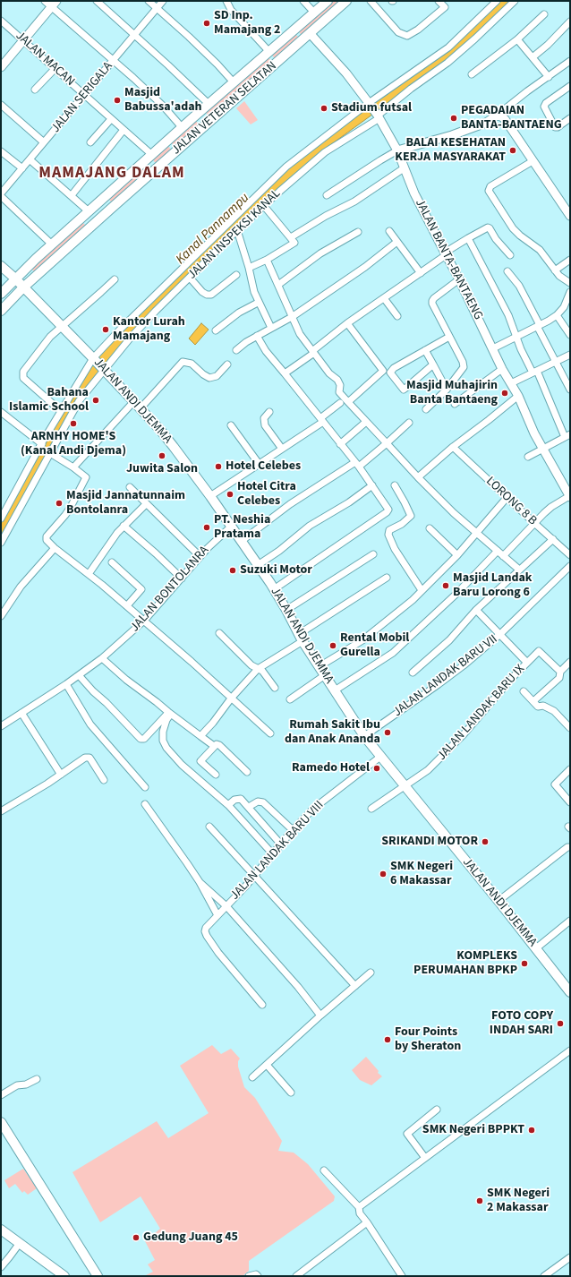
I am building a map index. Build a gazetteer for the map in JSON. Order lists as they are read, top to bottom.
{
  "streets": {
    "main road": ["JALAN VETERAN SELATAN", "JALAN ANDI DJEMMA"],
    "street": [
      "JALAN MACAN",
      "JALAN SERIGALA",
      "JALAN INSPEKSI KANAL",
      "JALAN BANTA-BANTAENG",
      "LORONG 8 B",
      "JALAN BONTOLANRA",
      "JALAN LANDAK BARU VII",
      "JALAN LANDAK BARU IX",
      "JALAN LANDAK BARU VIII"
    ]
  },
  "crossings": [
    ["JALAN MACAN", "JALAN SERIGALA"],
    ["JALAN MACAN", "JALAN VETERAN SELATAN"],
    ["JALAN VETERAN SELATAN", "JALAN BANTA-BANTAENG"],
    ["JALAN VETERAN SELATAN", "JALAN ANDI DJEMMA"],
    ["JALAN INSPEKSI KANAL", "JALAN BANTA-BANTAENG"],
    ["JALAN INSPEKSI KANAL", "JALAN ANDI DJEMMA"],
    ["JALAN ANDI DJEMMA", "JALAN BONTOLANRA"],
    ["JALAN ANDI DJEMMA", "JALAN LANDAK BARU VII"],
    ["JALAN ANDI DJEMMA", "JALAN LANDAK BARU IX"],
    ["JALAN ANDI DJEMMA", "JALAN LANDAK BARU VIII"],
    ["JALAN LANDAK BARU VII", "JALAN LANDAK BARU IX"]
  ],
  "districts": ["MAMAJANG DALAM"],
  "water": ["Kanal Pannampu"],
  "places": [
    "SD Inp. Mamajang 2",
    "Masjid Babussa'adah",
    "Stadium futsal",
    "PEGADAIAN BANTA-BANTAENG",
    "BALAI KESEHATAN KERJA MASYARAKAT",
    "Kantor Lurah Mamajang",
    "Masjid Muhajirin Banta Bantaeng",
    "Bahana Islamic School",
    "ARNHY HOME'S (Kanal Andi Djema)",
    "Juwita Salon",
    "Hotel Celebes",
    "Hotel Citra Celebes",
    "Masjid Jannatunnaim Bontolanra",
    "PT. Neshia Pratama",
    "Suzuki Motor",
    "Masjid Landak Baru Lorong 6",
    "Rental Mobil Gurella",
    "Rumah Sakit Ibu dan Anak Ananda",
    "Ramedo Hotel",
    "SRIKANDI MOTOR",
    "SMK Negeri 6 Makassar",
    "KOMPLEKS PERUMAHAN BPKP",
    "FOTO COPY INDAH SARI",
    "Four Points by Sheraton",
    "SMK Negeri BPPKT",
    "SMK Negeri 2 Makassar",
    "Gedung Juang 45"
  ]
}
